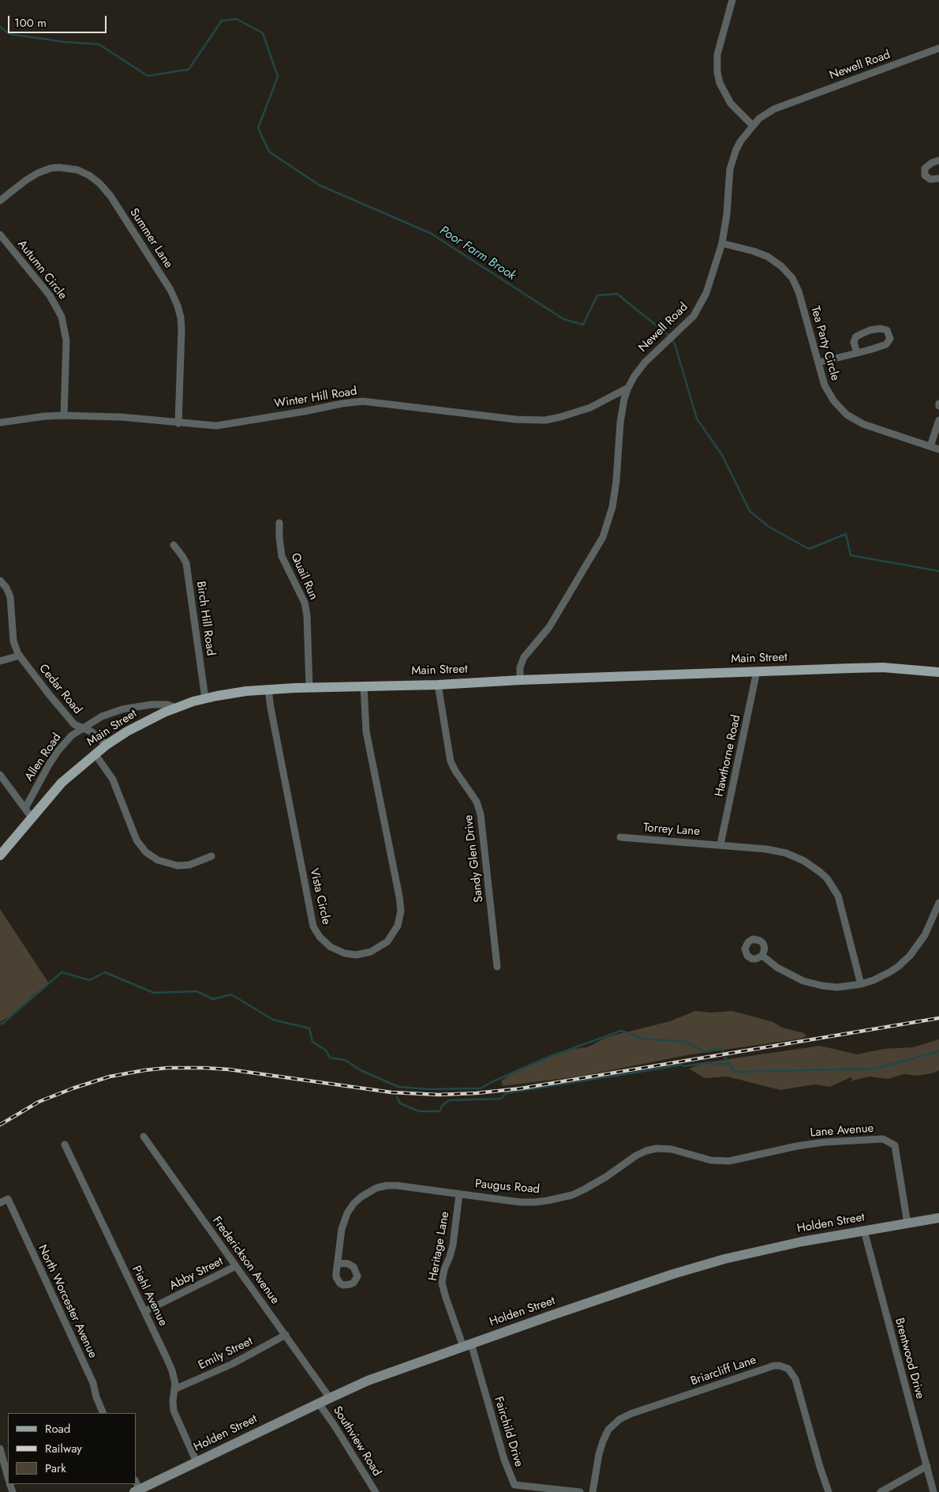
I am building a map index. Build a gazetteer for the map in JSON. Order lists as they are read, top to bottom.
{
  "streets": {
    "main road": ["Main Street", "Holden Street"],
    "street": [
      "Newell Road",
      "Summer Lane",
      "Autumn Circle",
      "Tea Party Circle",
      "Winter Hill Road",
      "Quail Run",
      "Birch Hill Road",
      "Cedar Road",
      "Hawthorne Road",
      "Allen Road",
      "Torrey Lane",
      "Sandy Glen Drive",
      "Vista Circle",
      "Lane Avenue",
      "Paugus Road",
      "Heritage Lane",
      "Frederickson Avenue",
      "Abby Street",
      "Piehl Avenue",
      "North Worcester Avenue",
      "Emily Street",
      "Brentwood Drive",
      "Briarcliff Lane",
      "Fairchild Drive",
      "Southview Road"
    ]
  },
  "crossings": [
    ["Newell Road", "Tea Party Circle"],
    ["Newell Road", "Winter Hill Road"],
    ["Newell Road", "Main Street"],
    ["Summer Lane", "Winter Hill Road"],
    ["Autumn Circle", "Winter Hill Road"],
    ["Quail Run", "Main Street"],
    ["Birch Hill Road", "Main Street"],
    ["Main Street", "Cedar Road"],
    ["Main Street", "Hawthorne Road"],
    ["Main Street", "Allen Road"],
    ["Main Street", "Sandy Glen Drive"],
    ["Main Street", "Vista Circle"],
    ["Cedar Road", "Allen Road"],
    ["Hawthorne Road", "Torrey Lane"],
    ["Lane Avenue", "Paugus Road"],
    ["Lane Avenue", "Holden Street"],
    ["Paugus Road", "Heritage Lane"],
    ["Holden Street", "Heritage Lane"],
    ["Holden Street", "Frederickson Avenue"],
    ["Holden Street", "Piehl Avenue"],
    ["Holden Street", "Brentwood Drive"],
    ["Holden Street", "Fairchild Drive"],
    ["Holden Street", "Southview Road"],
    ["Heritage Lane", "Fairchild Drive"],
    ["Frederickson Avenue", "Abby Street"],
    ["Frederickson Avenue", "Emily Street"],
    ["Abby Street", "Piehl Avenue"],
    ["Piehl Avenue", "Emily Street"]
  ],
  "water": ["Poor Farm Brook"],
  "legend": ["Road", "Railway", "Park"],
  "scale_bar": "100 m"
}
